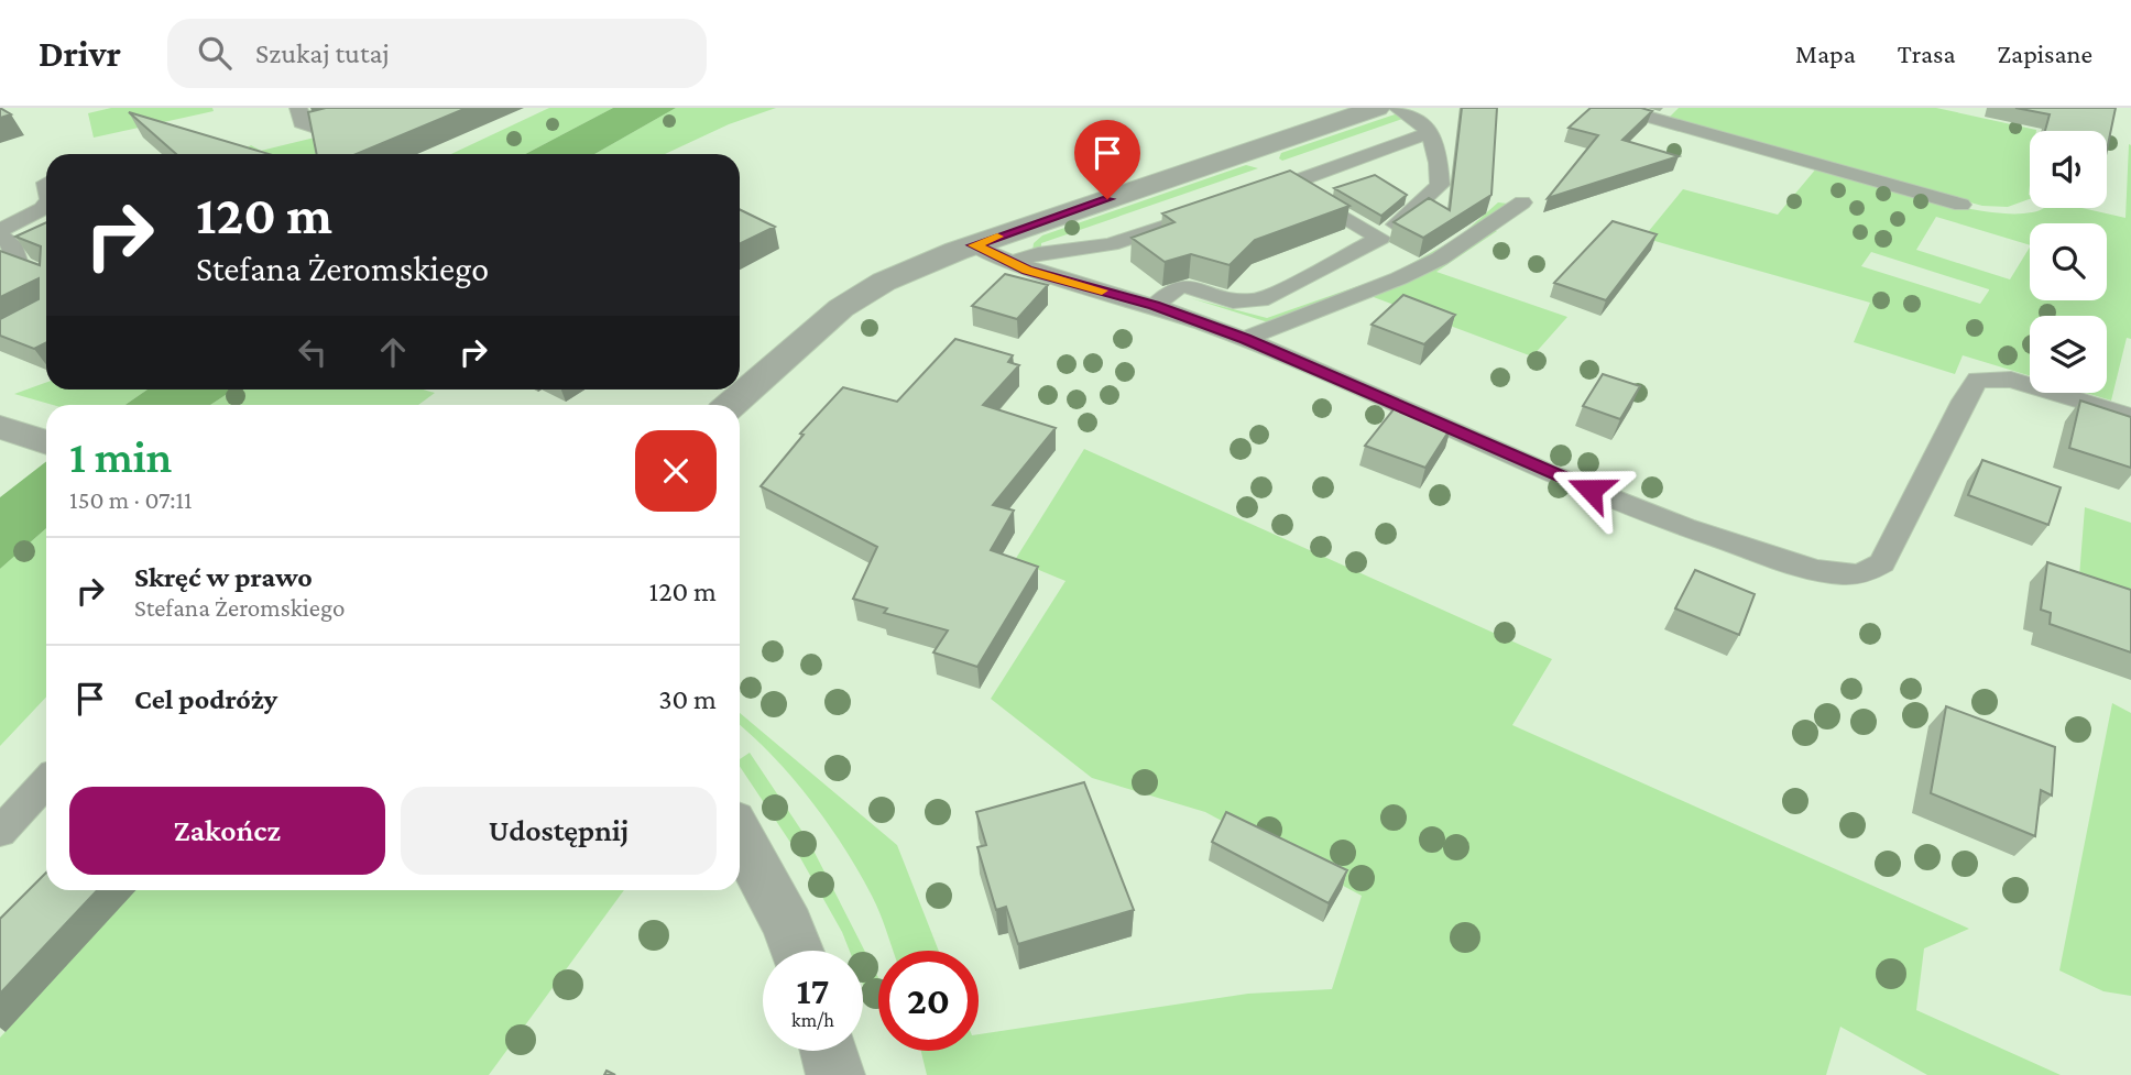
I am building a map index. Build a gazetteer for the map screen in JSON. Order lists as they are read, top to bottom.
{
  "page": {
    "header": "Drivr",
    "search": "Szukaj tutaj",
    "nav": ["Mapa", "Trasa", "Zapisane"],
    "turn": ["120 m", "Stefana Żeromskiego"],
    "heading": ["1 min", "150 m · 07:11"],
    "list": [
      {
        "name": "Skręć w prawo",
        "note": "Stefana Żeromskiego",
        "value": "120 m"
      },
      {
        "name": "Cel podróży",
        "value": "30 m"
      }
    ],
    "buttons": ["Zakończ", "Udostępnij"],
    "speed": "17 km/h",
    "limit": "20"
  }
}
